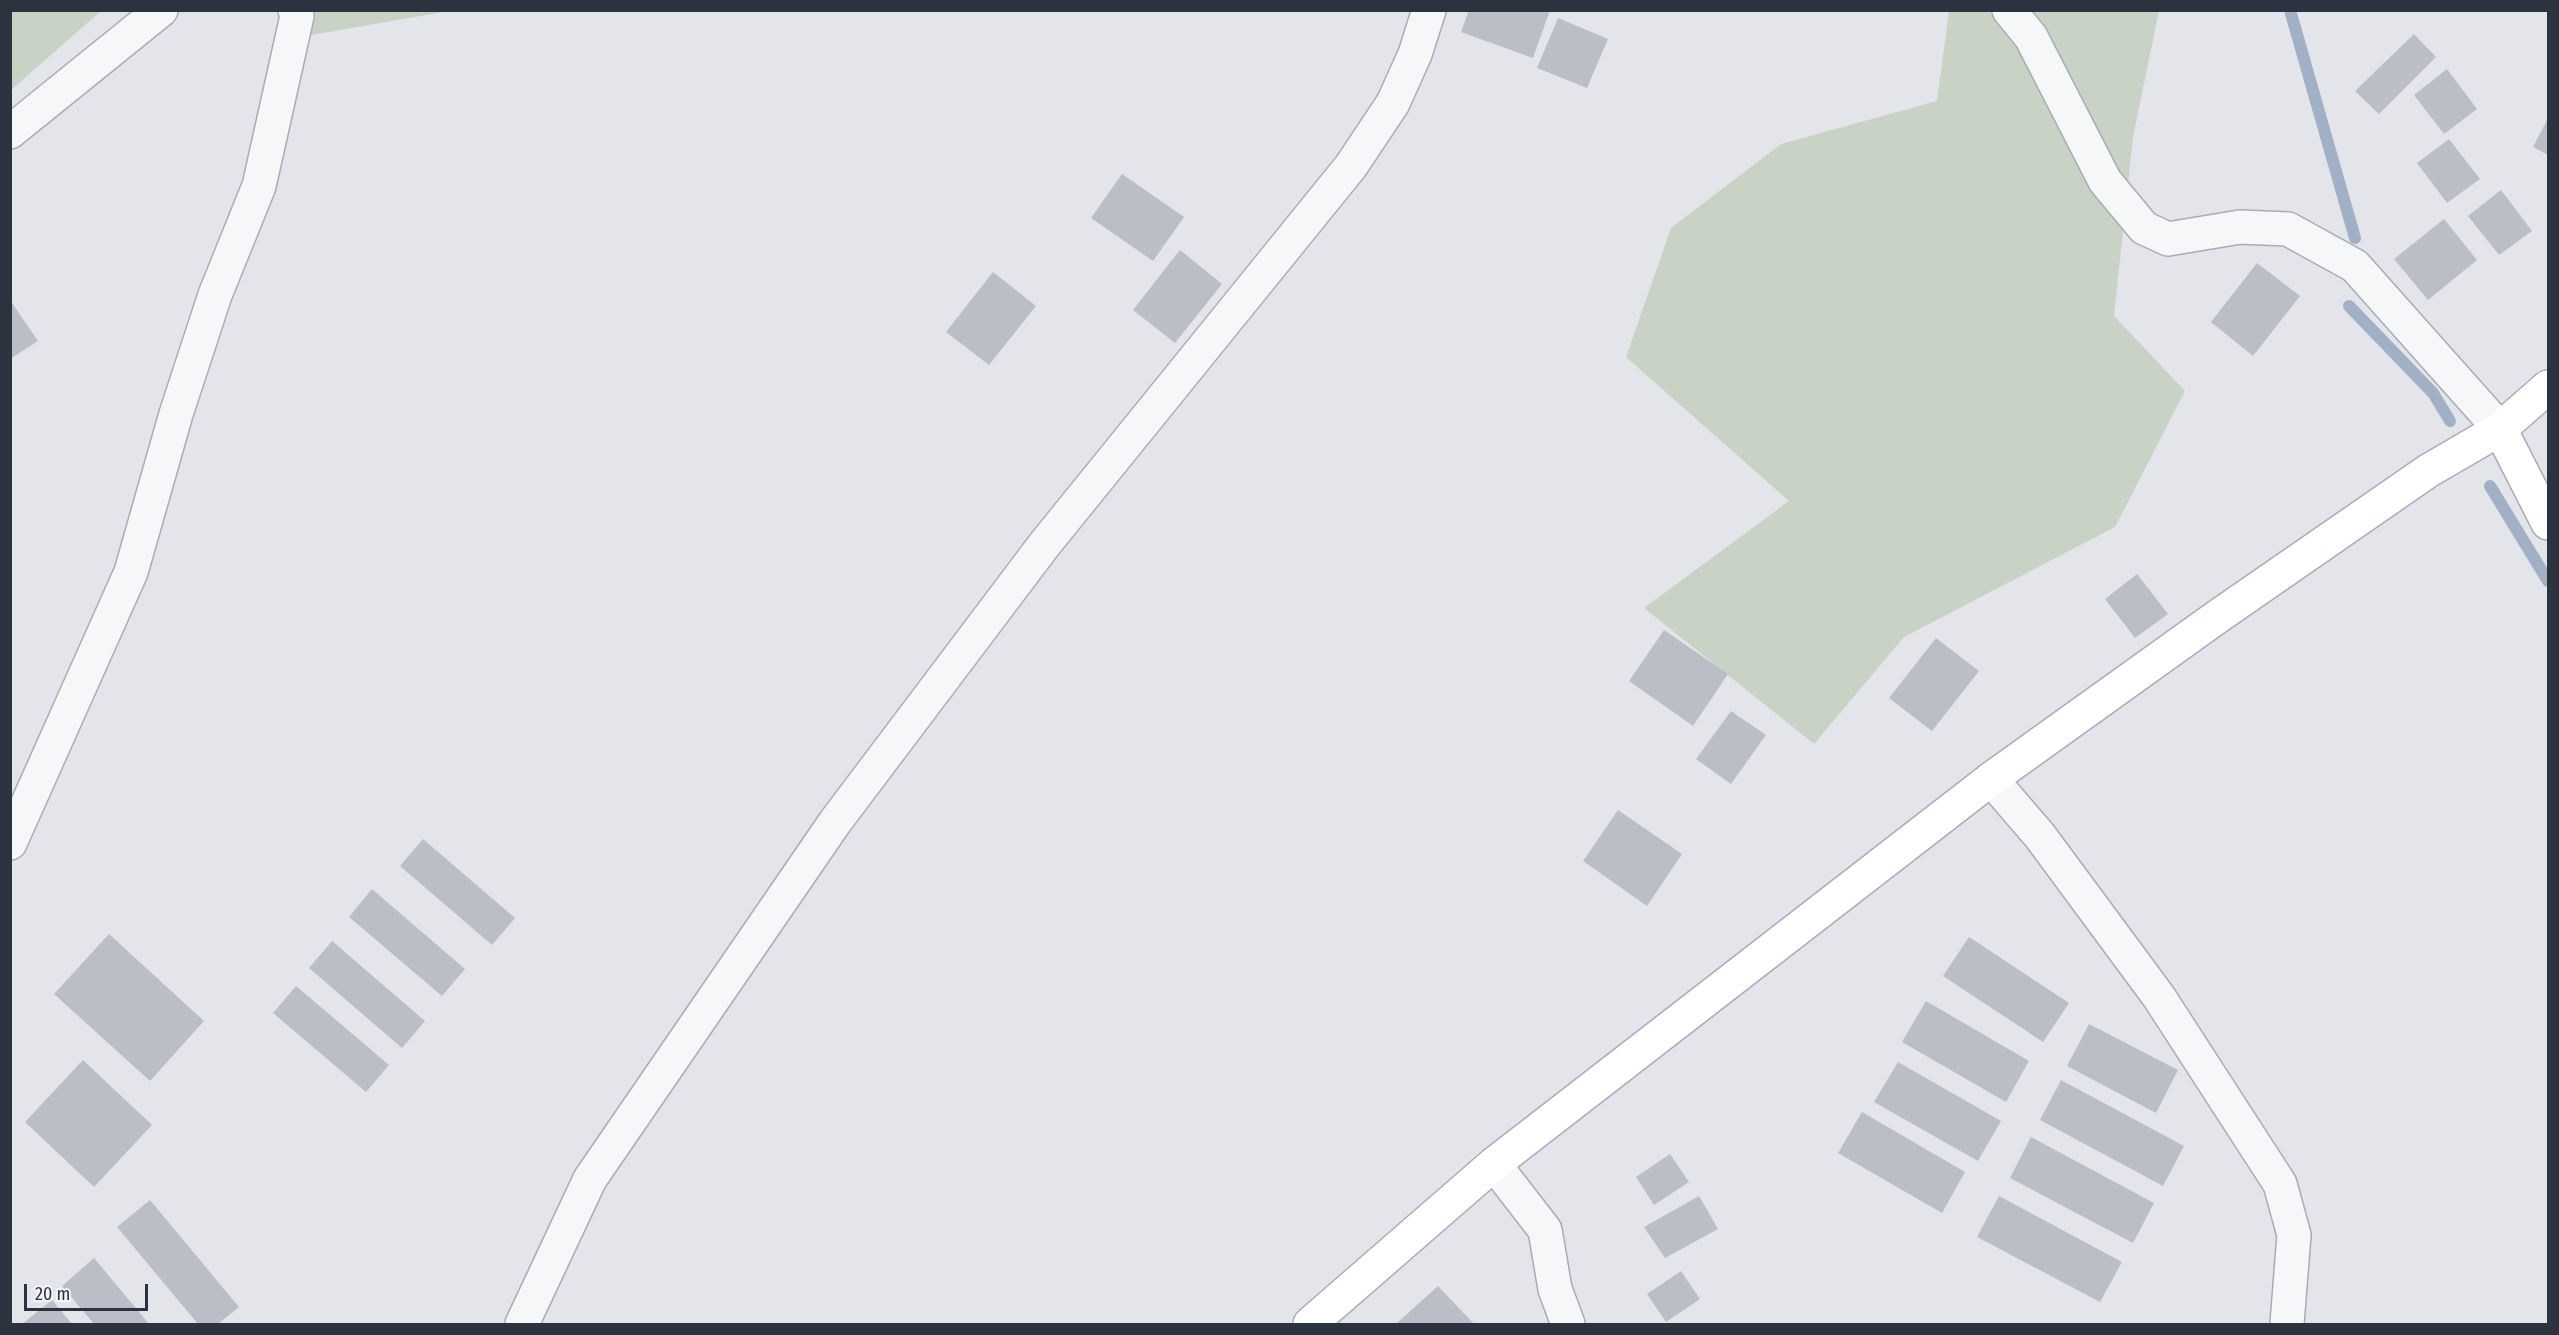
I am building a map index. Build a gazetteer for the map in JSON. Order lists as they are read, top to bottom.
{
  "scale_bar": "20 m"
}
